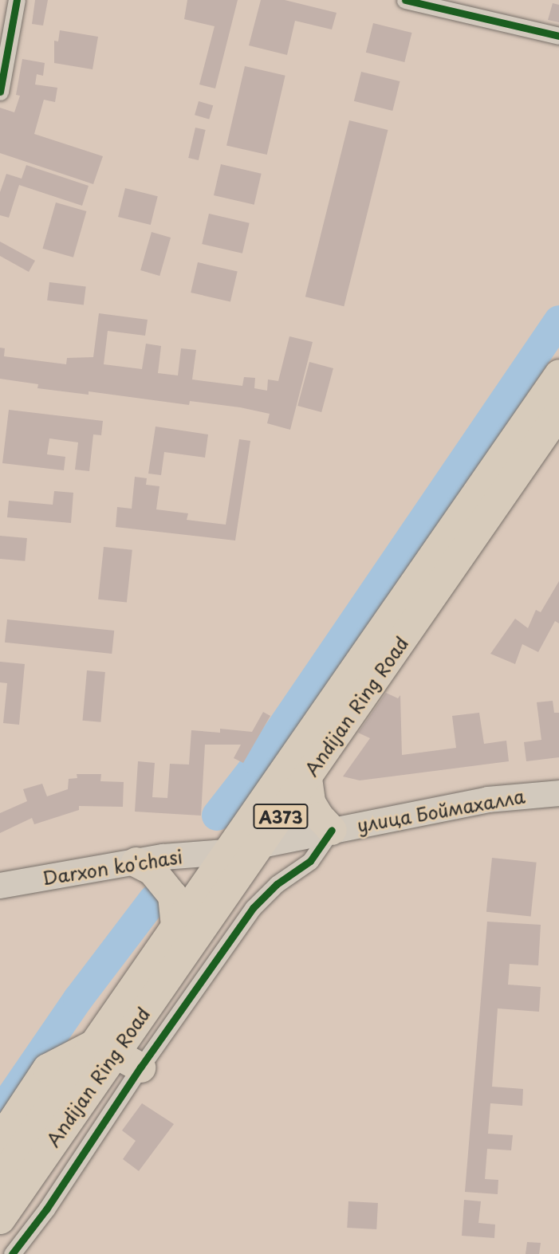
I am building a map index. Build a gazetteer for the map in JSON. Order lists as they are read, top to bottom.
{
  "streets": {
    "highway": ["Andijan Ring Road", "A373"],
    "main road": ["улица Боймахалла", "Darxon ko'chasi"]
  },
  "crossings": [
    ["Andijan Ring Road", "улица Боймахалла"],
    ["Andijan Ring Road", "Darxon ko'chasi"],
    ["улица Боймахалла", "Darxon ko'chasi"]
  ]
}
